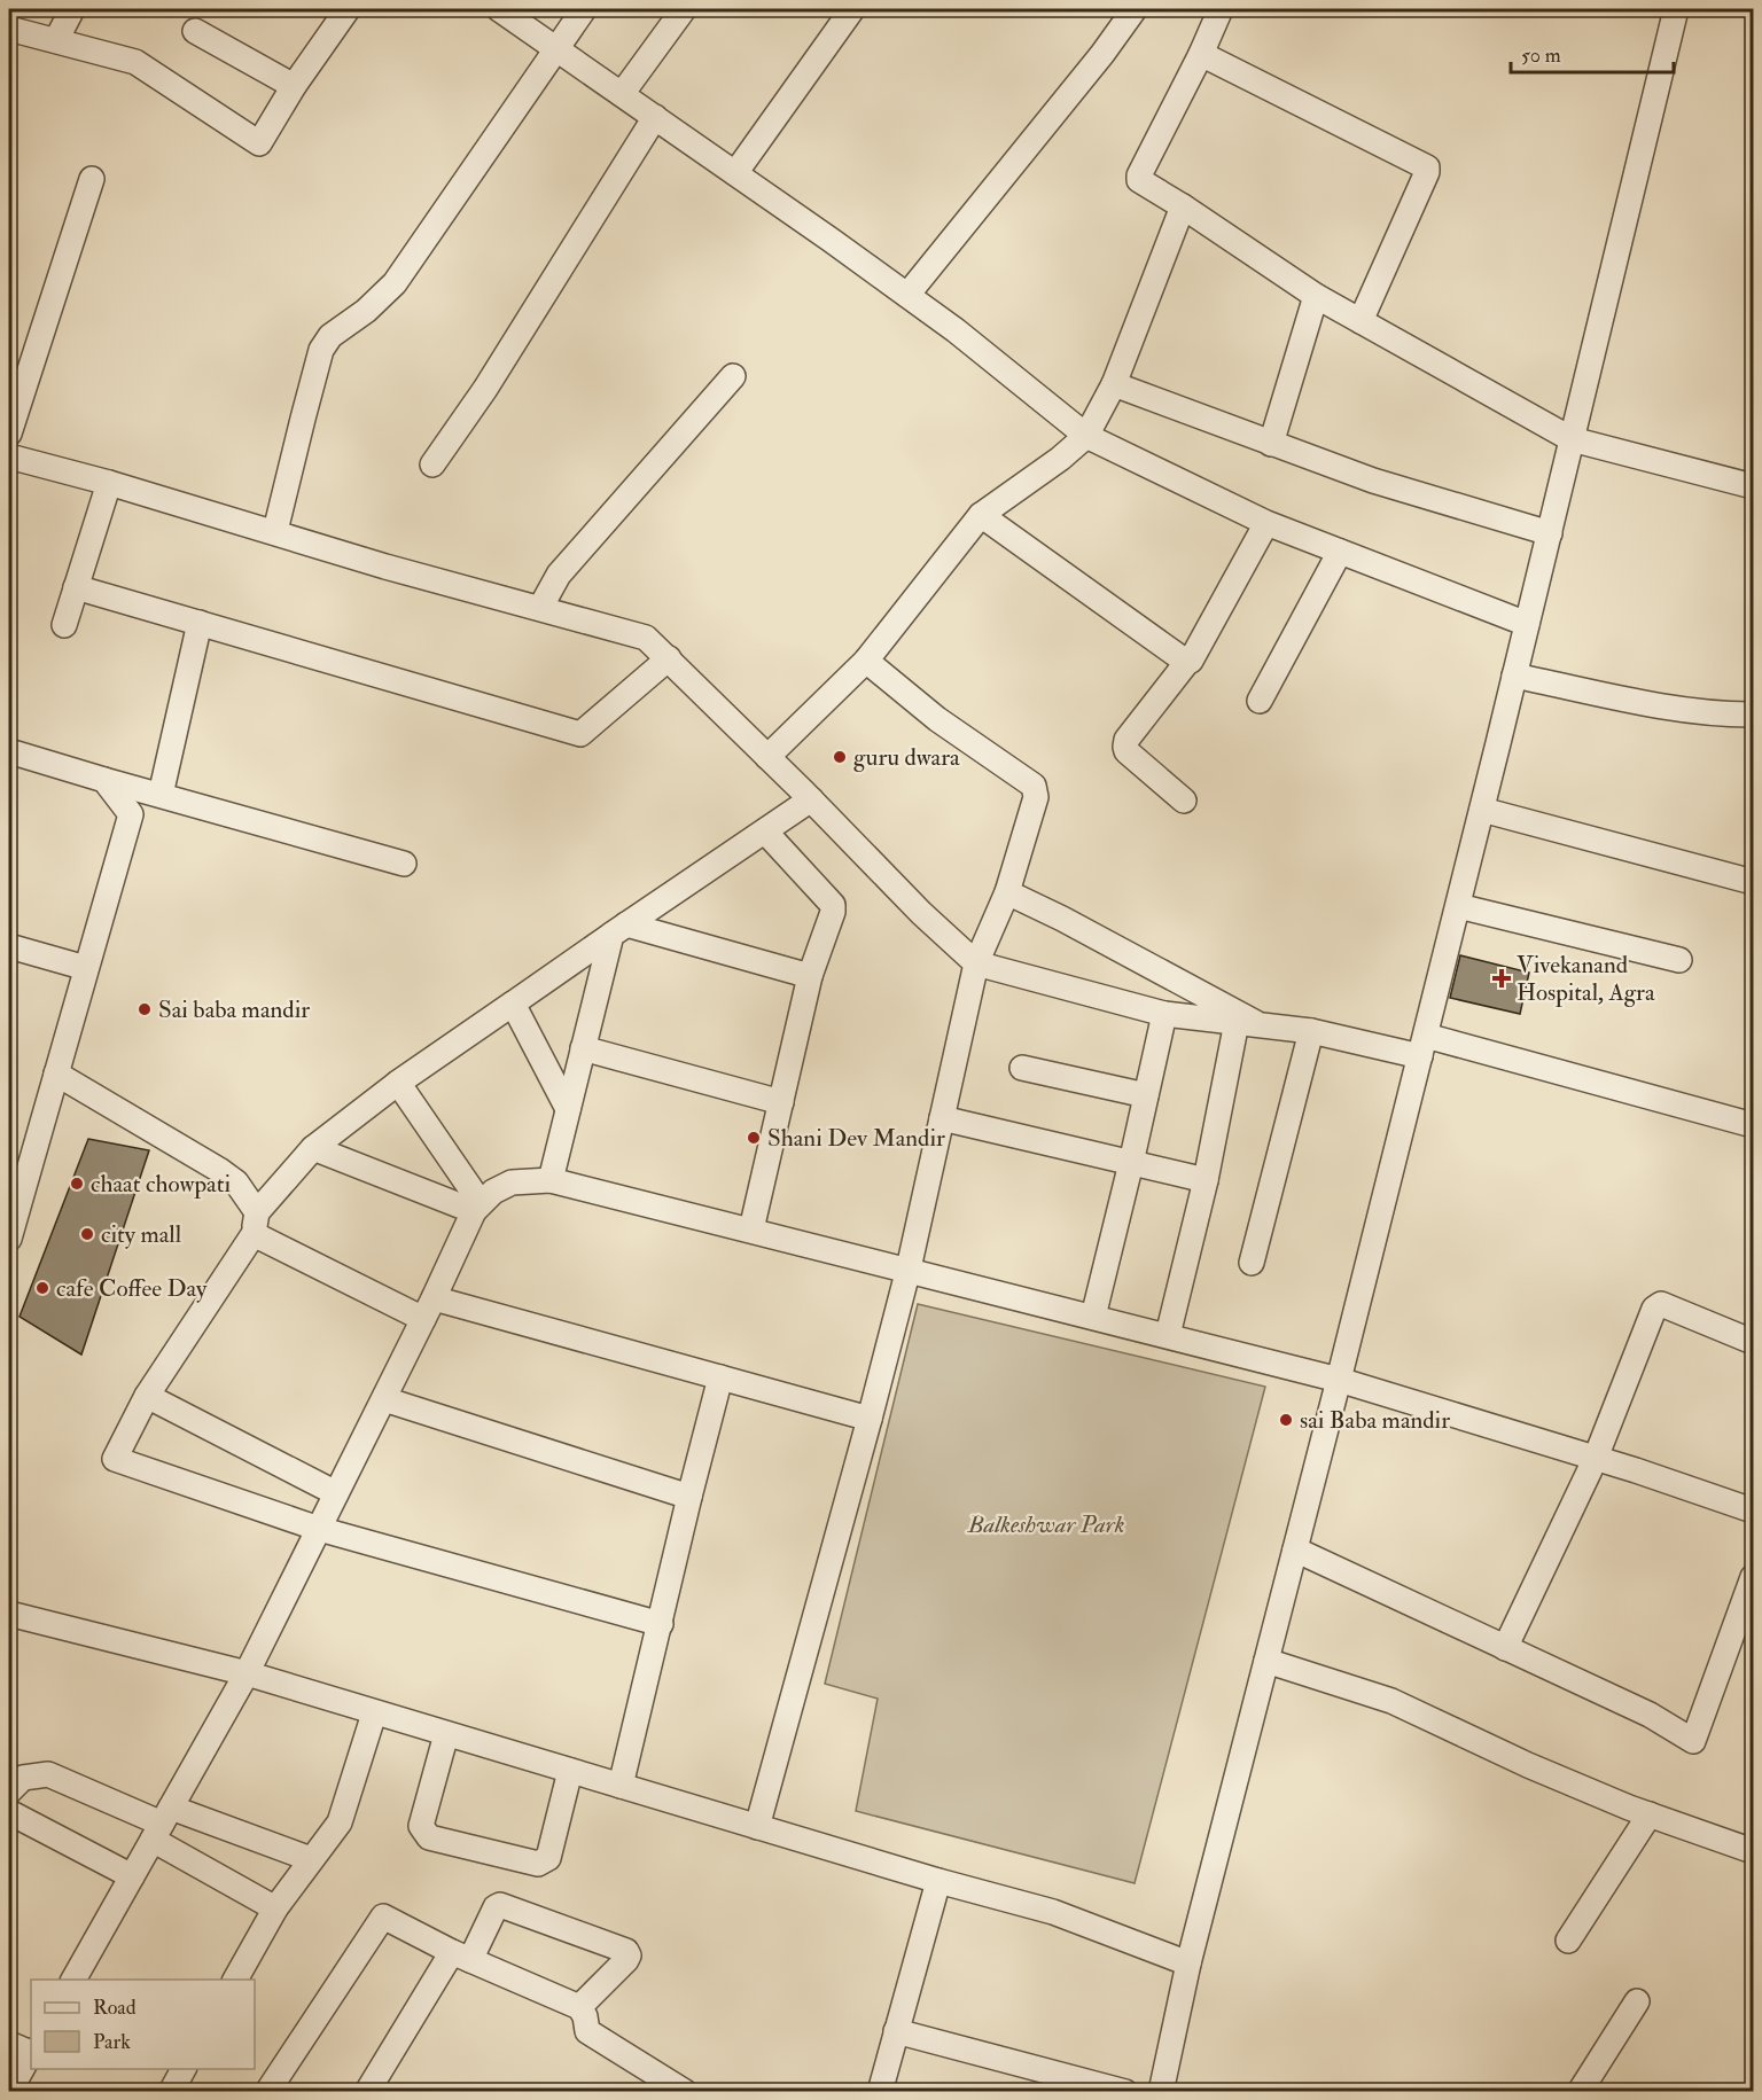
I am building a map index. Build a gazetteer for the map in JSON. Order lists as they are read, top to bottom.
{
  "parks": ["Balkeshwar Park"],
  "places": {
    "other": [
      "guru dwara",
      "Sai baba mandir",
      "Shani Dev Mandir",
      "chaat chowpati",
      "city mall",
      "cafe Coffee Day",
      "sai Baba mandir"
    ],
    "health": ["Vivekanand Hospital, Agra"]
  },
  "legend": ["Road", "Park"],
  "scale_bar": "50 m"
}
